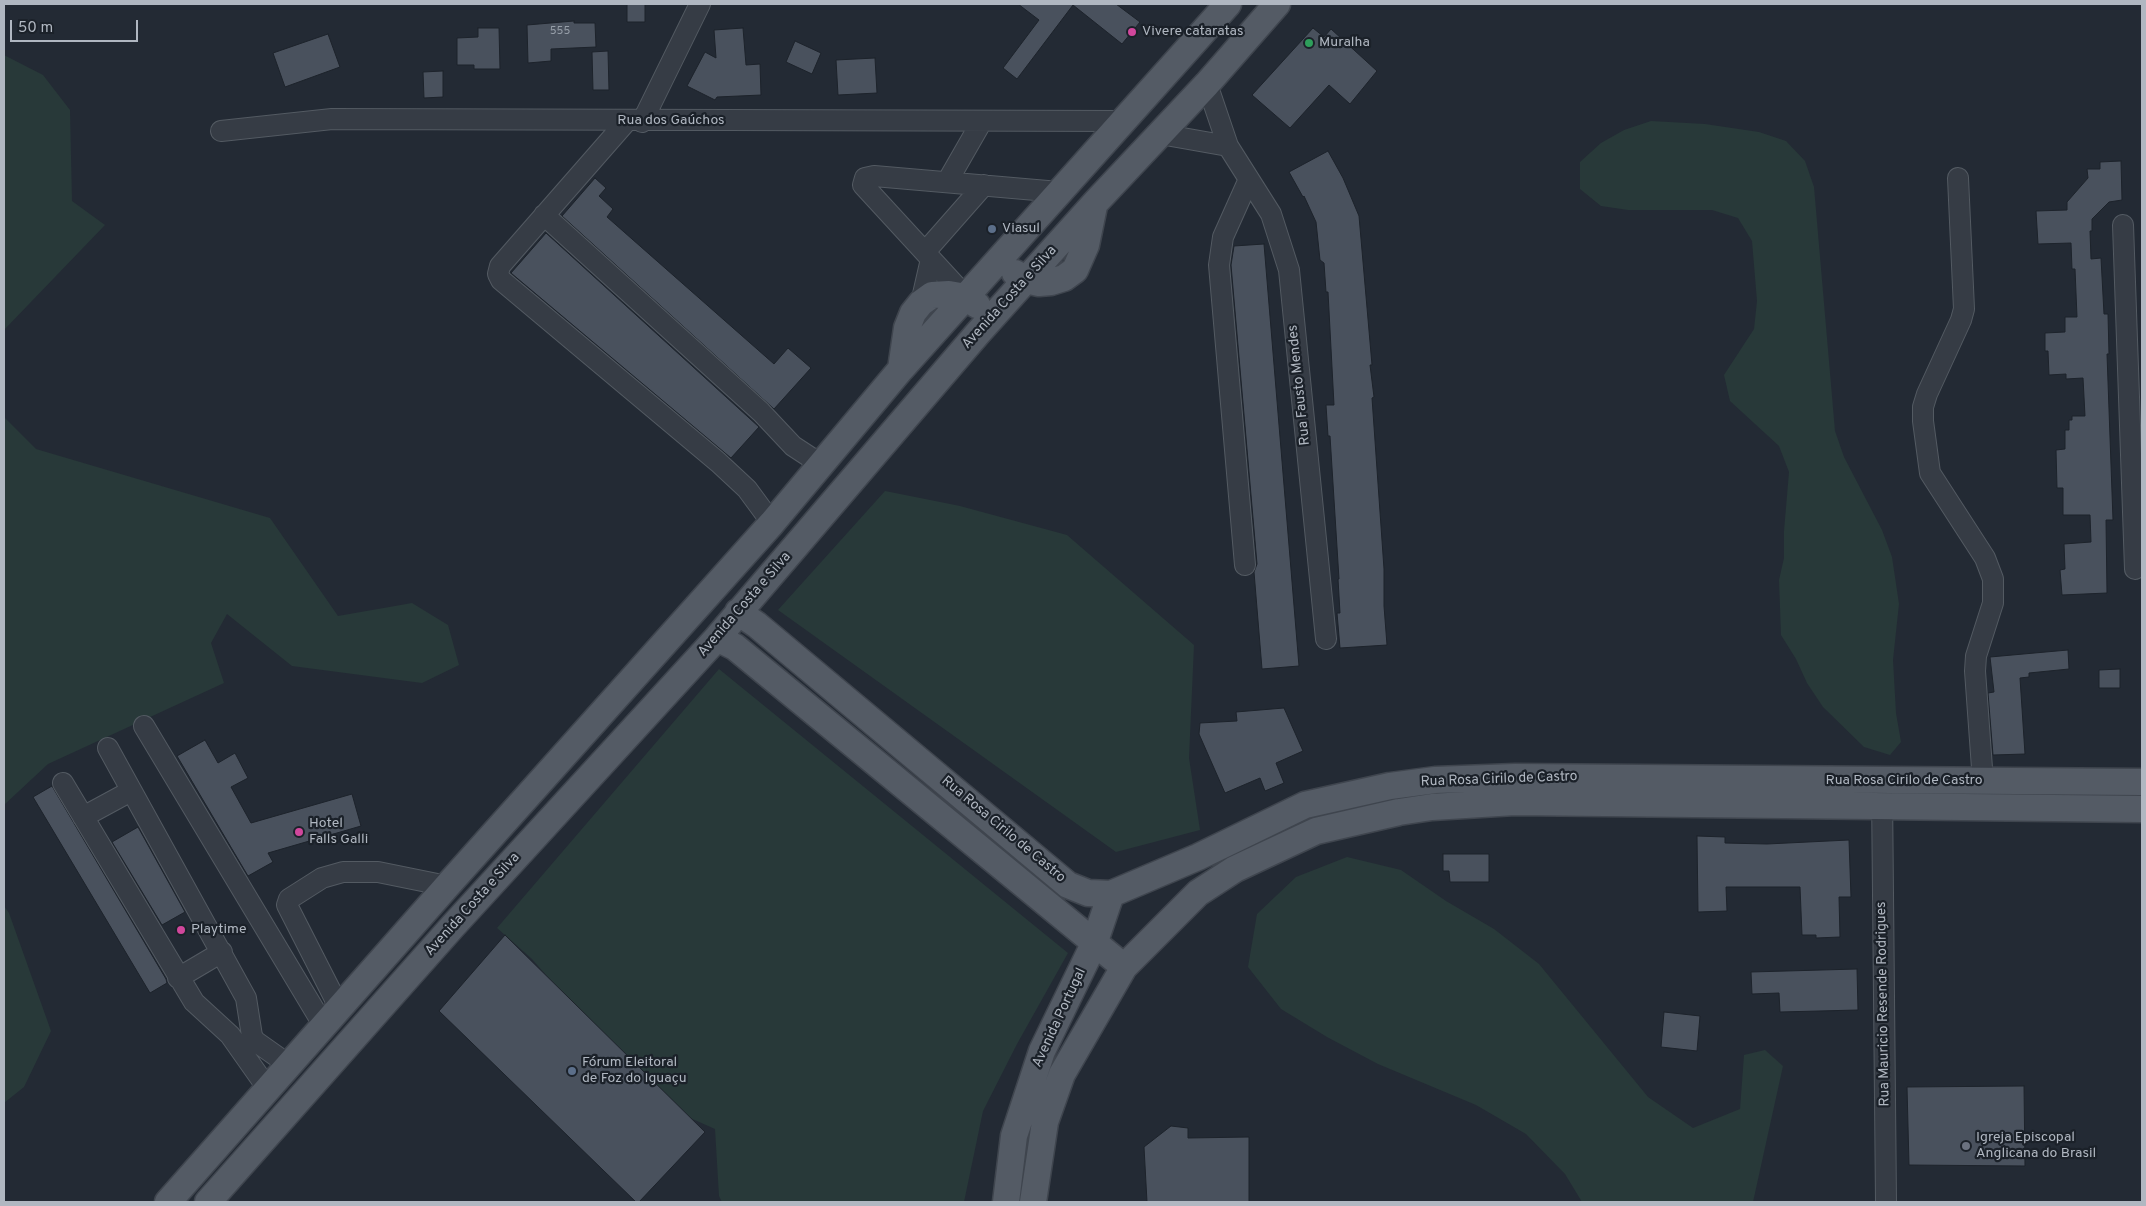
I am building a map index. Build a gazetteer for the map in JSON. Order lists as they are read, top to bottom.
{
  "streets": {
    "main road": ["Avenida Costa e Silva", "Rua Rosa Cirilo de Castro", "Avenida Portugal"],
    "street": ["Rua dos Gaúchos", "Rua Fausto Mendes", "Rua Mauricio Resende Rodrigues"]
  },
  "crossings": [
    ["Avenida Costa e Silva", "Rua Rosa Cirilo de Castro"],
    ["Rua Rosa Cirilo de Castro", "Rua Mauricio Resende Rodrigues"],
    ["Rua Rosa Cirilo de Castro", "Avenida Portugal"]
  ],
  "places": [
    "Vivere cataratas",
    "Muralha",
    "Viasul",
    "Hotel Falls Galli",
    "Playtime",
    "Fórum Eleitoral de Foz do Iguaçu",
    "Igreja Episcopal Anglicana do Brasil"
  ],
  "house_numbers": ["555"],
  "scale_bar": "50 m"
}
